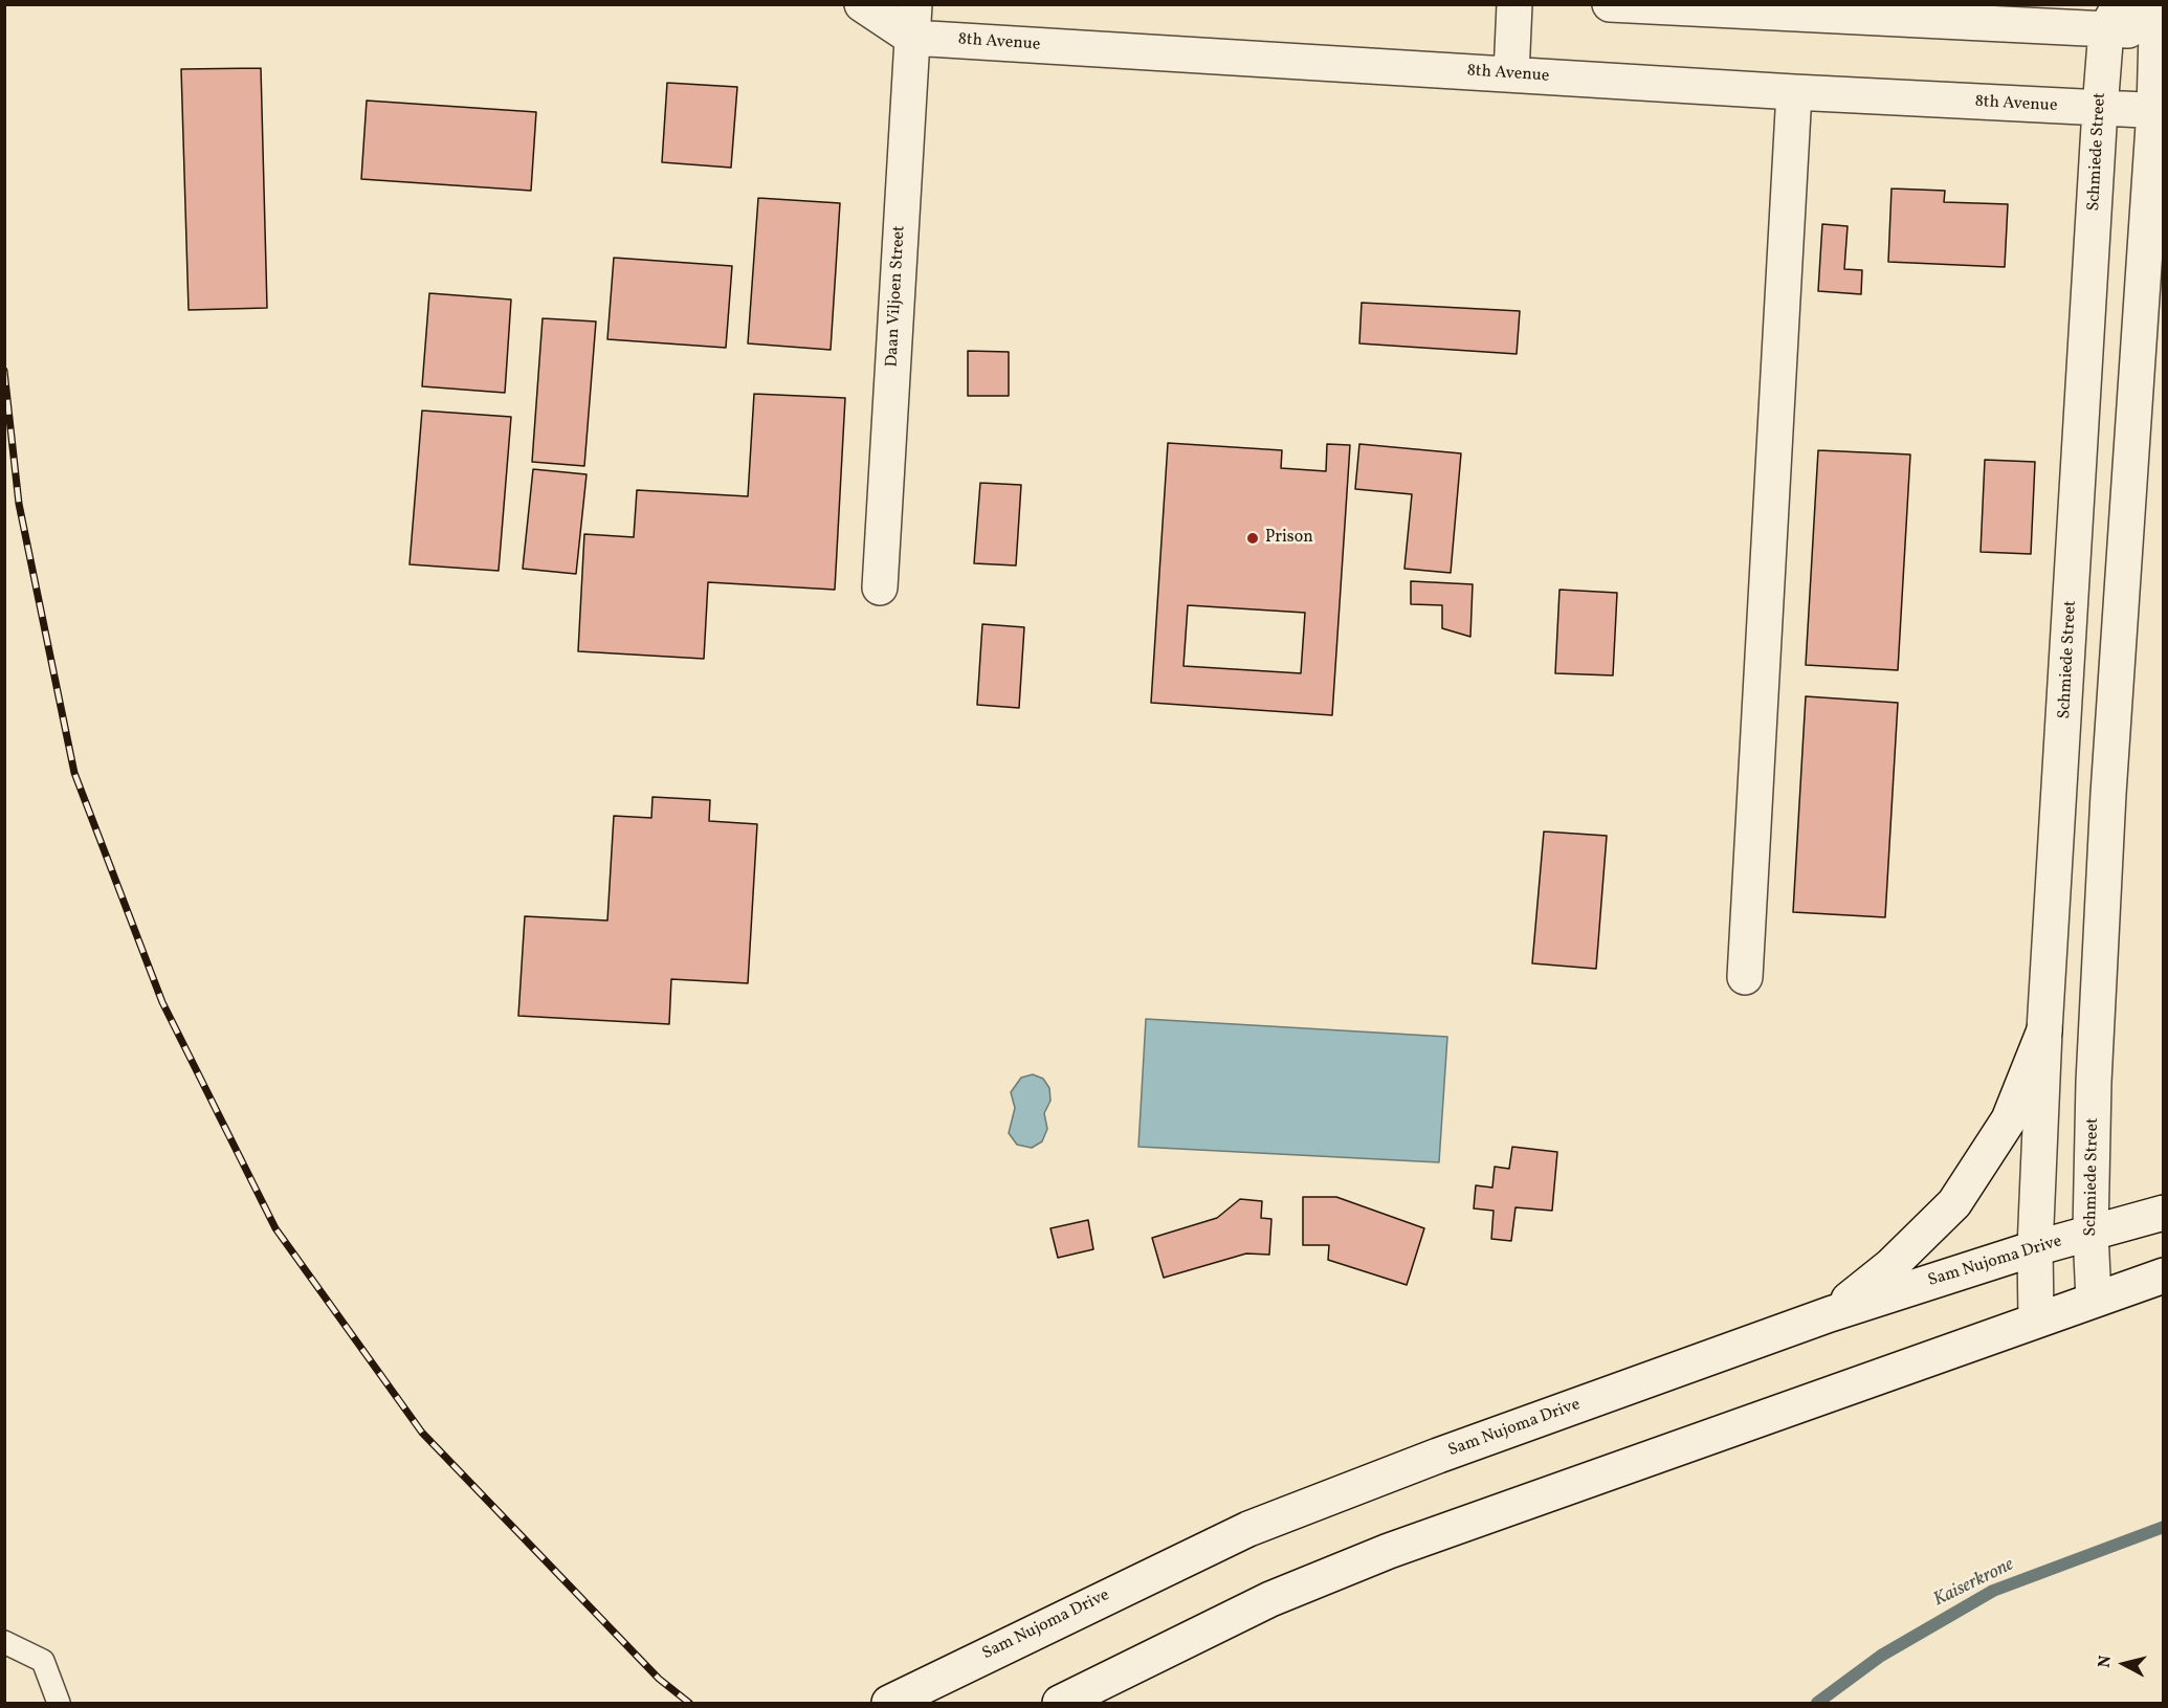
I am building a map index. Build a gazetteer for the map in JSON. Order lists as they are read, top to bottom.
{
  "streets": {
    "street": [
      "8th Avenue",
      "Schmiede Street",
      "Daan Viljoen Street",
      "Sam Nujoma Drive"
    ]
  },
  "crossings": [
    ["8th Avenue", "Schmiede Street"],
    ["8th Avenue", "Daan Viljoen Street"],
    ["Schmiede Street", "Sam Nujoma Drive"]
  ],
  "water": ["Kaiserkrone"],
  "places": ["Prison"],
  "north": "left"
}
